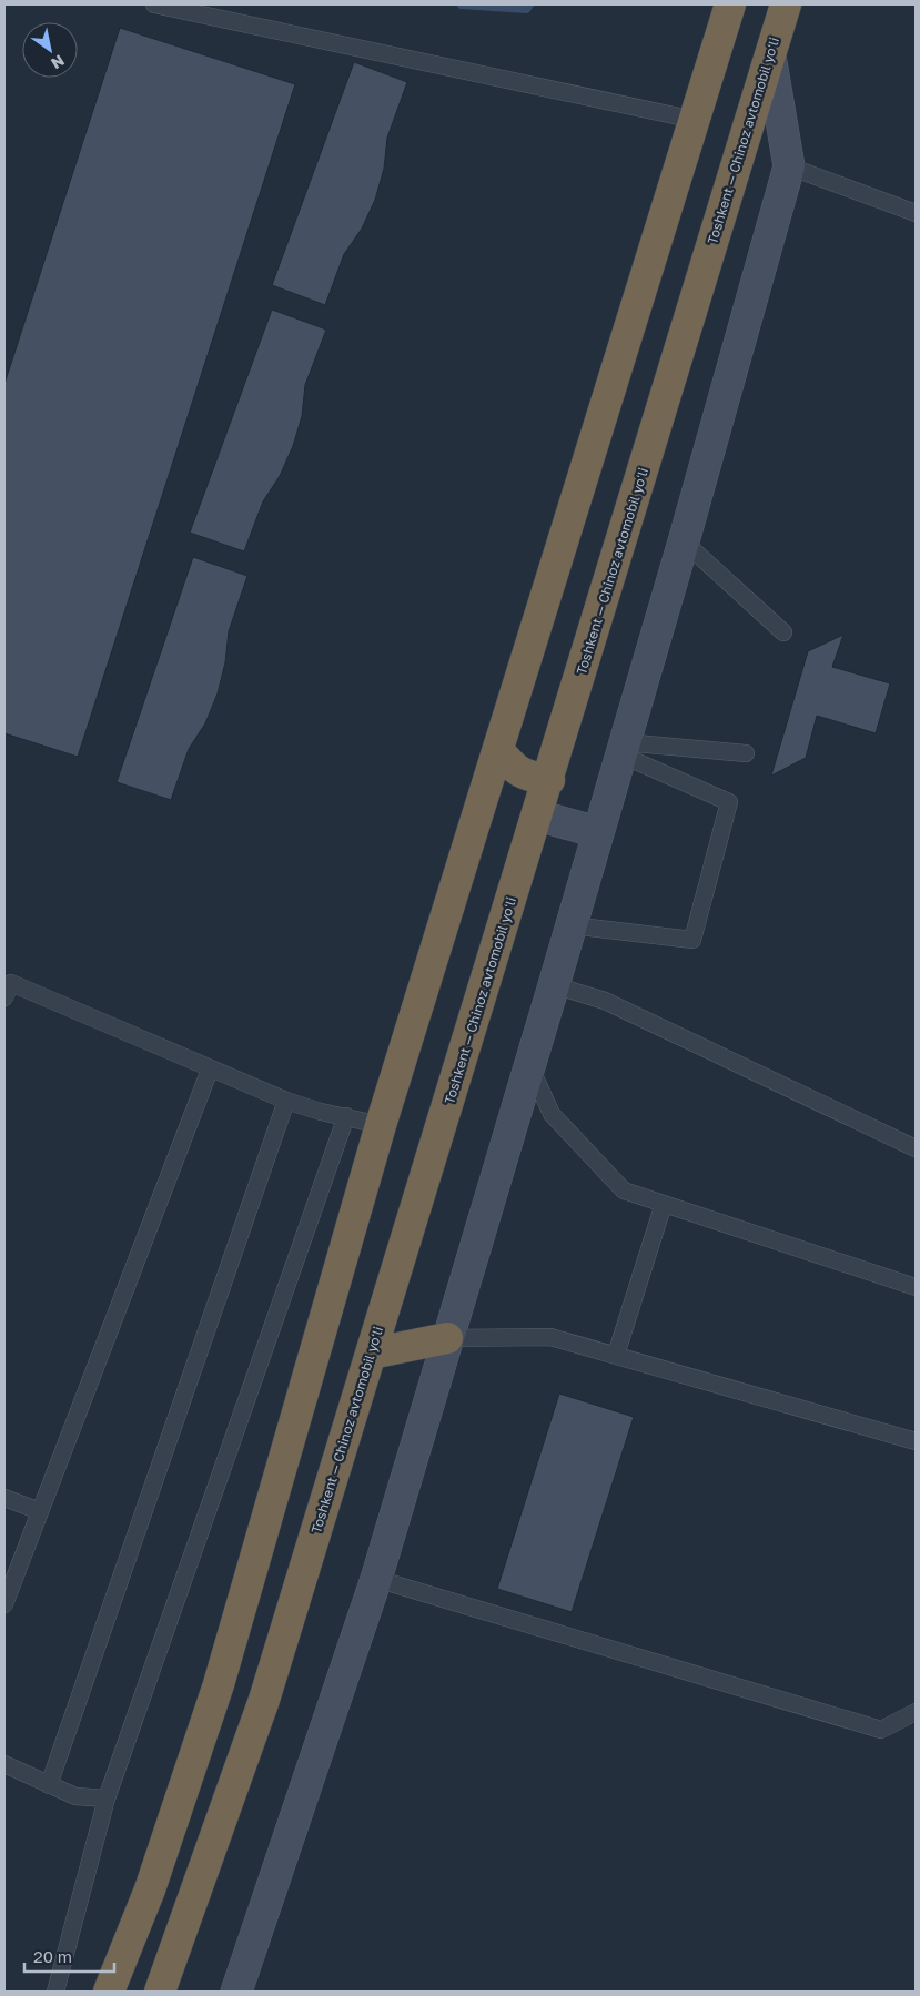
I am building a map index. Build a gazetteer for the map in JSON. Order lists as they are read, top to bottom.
{
  "streets": {
    "highway": ["Toshkent — Chinoz avtomobil yoʻli"]
  },
  "scale_bar": "20 m",
  "north": "bottom right"
}
